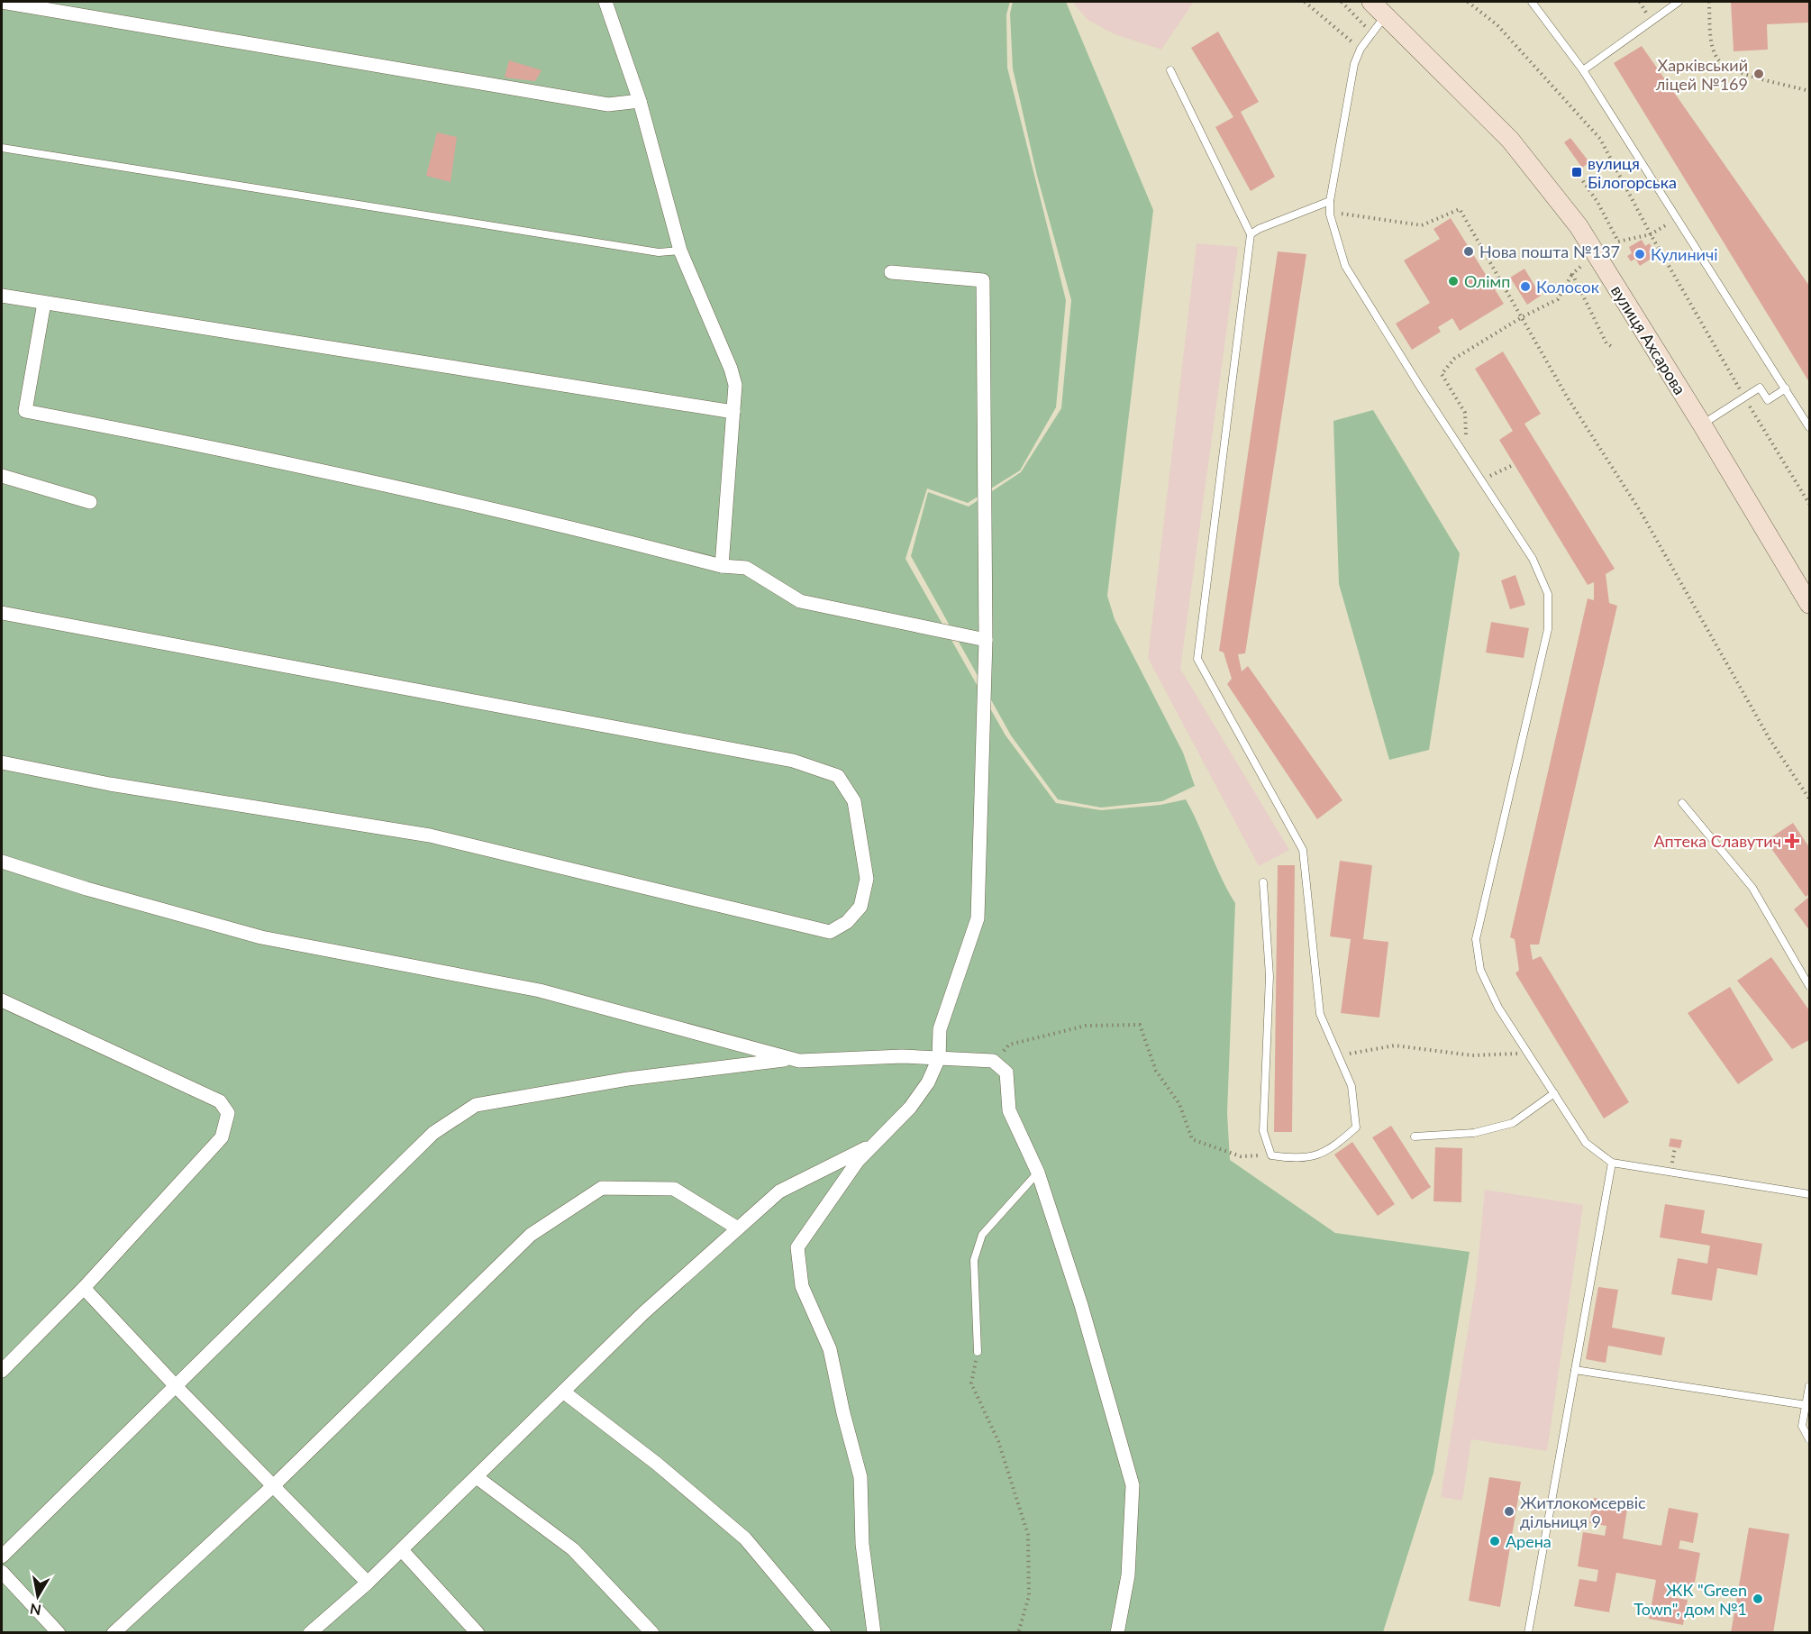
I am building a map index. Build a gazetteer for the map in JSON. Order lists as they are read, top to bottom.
{
  "streets": {
    "main road": ["вулиця Ахсарова"]
  },
  "places": {
    "other": [
      "Харківський ліцей №169",
      "Нова пошта №137",
      "Кулиничі",
      "Олімп",
      "Колосок",
      "Житлокомсервіс дільниця 9",
      "Арена",
      "ЖК \"Green Town\", дом №1"
    ],
    "transit": ["вулиця Білогорська"],
    "health": ["Аптека Славутич"]
  },
  "north": "bottom"
}
